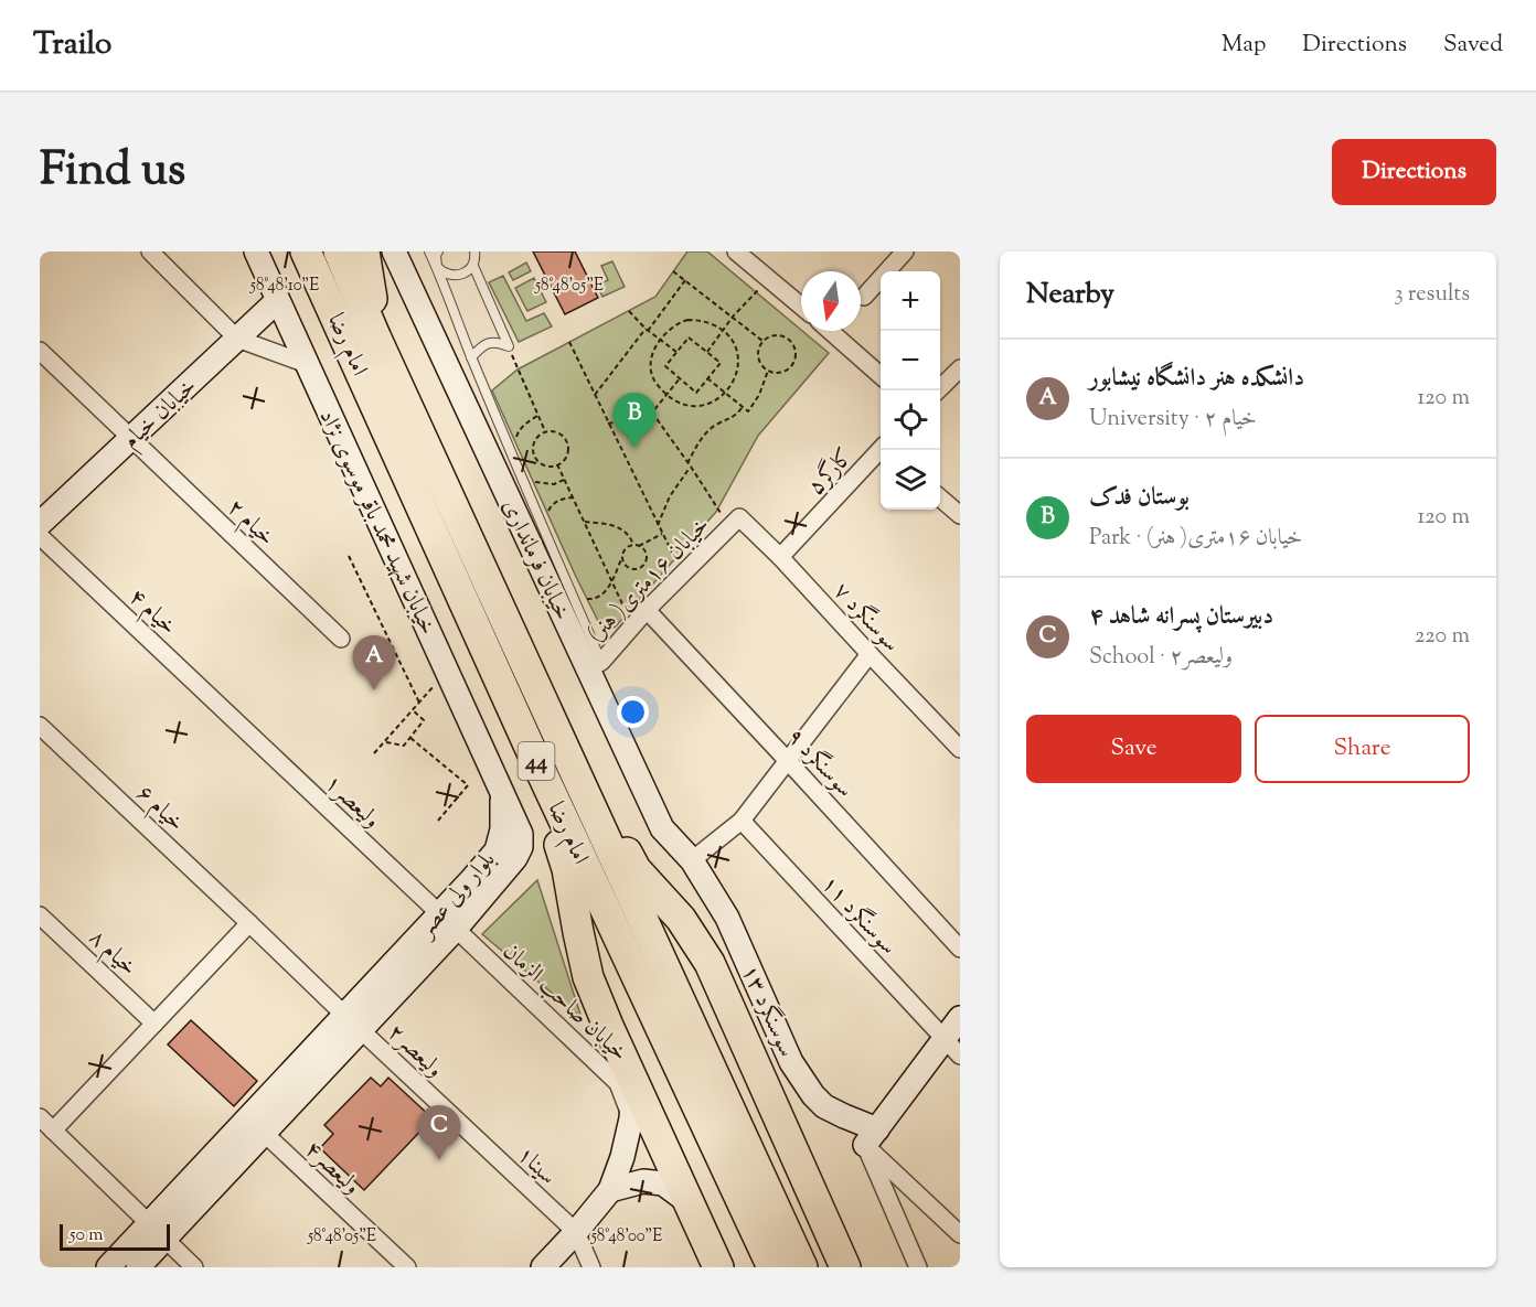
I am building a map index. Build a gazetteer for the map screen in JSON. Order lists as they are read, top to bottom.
{
  "streets": {
    "highway": ["امام رضا", "44"],
    "main road": [
      "خیابان خیام",
      "خیابان شهید محمد باقر موسوی نژاد",
      "خیابان فرمانداری",
      "بلوار ولی عصر",
      "سوسنگرد ۱۳"
    ],
    "street": [
      "کارگر۵",
      "خیام ۲",
      "خیابان ۱۶متری( هنر)",
      "خیام ۴",
      "سوسنگرد ۷",
      "سوسنگرد ۹",
      "ولیعصر۱",
      "خیام ۶",
      "سوسنگرد ۱۱",
      "خیام ۸",
      "خیابان صاحب الزمان",
      "ولیعصر۲",
      "سینا۱",
      "ولیعصر۴"
    ]
  },
  "crossings": [
    ["خیابان خیام", "خیام ۲"],
    ["خیابان خیام", "خیابان شهید محمد باقر موسوی نژاد"],
    ["کارگر۵", "سوسنگرد ۷"],
    ["خیابان شهید محمد باقر موسوی نژاد", "بلوار ولی عصر"],
    ["خیابان فرمانداری", "خیابان ۱۶متری( هنر)"],
    ["خیابان فرمانداری", "سوسنگرد ۱۳"],
    ["خیابان ۱۶متری( هنر)", "سوسنگرد ۷"],
    ["خیابان ۱۶متری( هنر)", "سوسنگرد ۹"],
    ["خیام ۴", "ولیعصر۱"],
    ["ولیعصر۱", "بلوار ولی عصر"],
    ["ولیعصر۱", "خیابان صاحب الزمان"],
    ["خیام ۶", "بلوار ولی عصر"],
    ["خیام ۶", "ولیعصر۲"],
    ["بلوار ولی عصر", "خیابان صاحب الزمان"],
    ["بلوار ولی عصر", "ولیعصر۲"],
    ["بلوار ولی عصر", "ولیعصر۴"],
    ["ولیعصر۲", "سینا۱"]
  ],
  "scale_bar": "50 m",
  "north": "bottom",
  "page": {
    "header": "Trailo",
    "nav": ["Map", "Directions", "Saved"],
    "title": "Find us",
    "buttons": [
      "Directions",
      ["Save", "Share"]
    ],
    "heading": ["Nearby", "3 results"],
    "map_buttons": ["+", "−"],
    "list": [
      {
        "mark": "A",
        "name": "دانشکده هنر دانشگاه نیشابور",
        "note": "University · خیام ۲",
        "value": "120 m"
      },
      {
        "mark": "B",
        "name": "بوستان فدک",
        "note": "Park · خیابان ۱۶متری( هنر)",
        "value": "120 m"
      },
      {
        "mark": "C",
        "name": "دبیرستان پسرانه شاهد ۴",
        "note": "School · ولیعصر۲",
        "value": "220 m"
      }
    ],
    "pins": ["B", "A", "C"],
    "scale": "50 m"
  },
  "coordinates": ["58°48'10\"E", "58°48'05\"E", "58°48'00\"E"]
}
